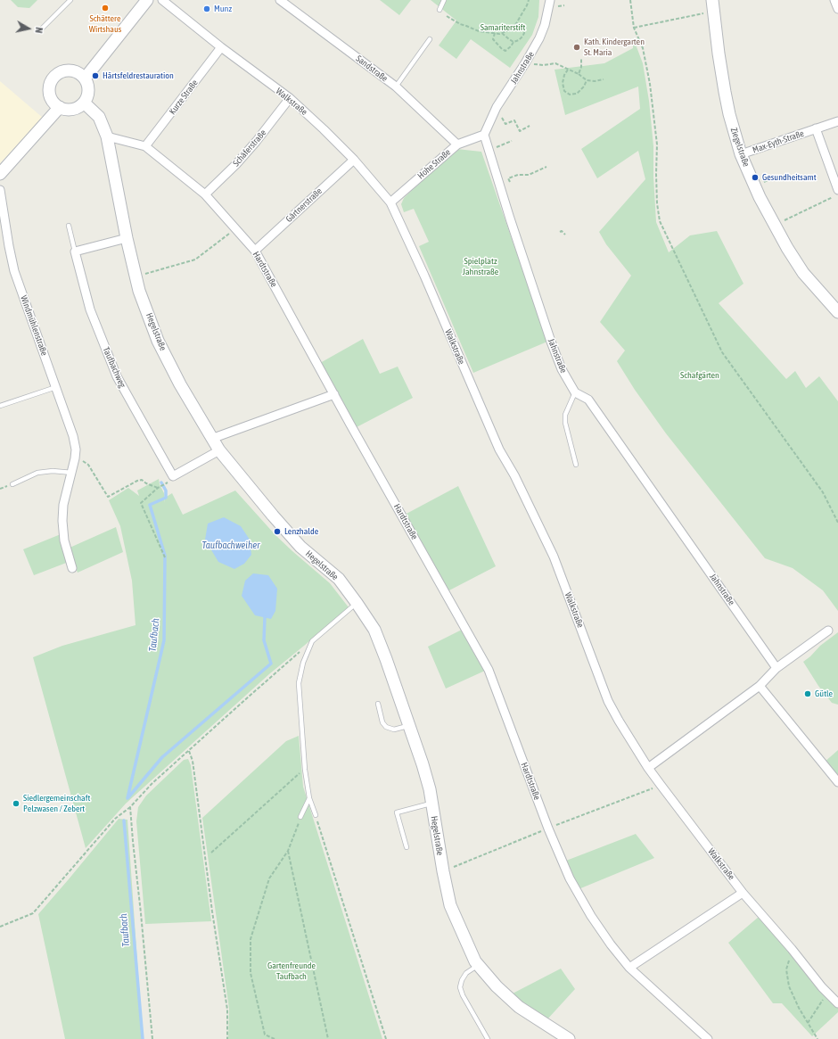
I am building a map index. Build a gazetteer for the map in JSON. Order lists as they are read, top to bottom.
{
  "streets": {
    "street": [
      "Jahnstraße",
      "Sandstraße",
      "Kurze Straße",
      "Walkstraße",
      "Max-Eyth-Straße",
      "Ziegelstraße",
      "Schäferstraße",
      "Hohe Straße",
      "Gärtnerstraße",
      "Hardtstraße",
      "Windmühlenstraße",
      "Hegelstraße",
      "Taufbachweg"
    ]
  },
  "crossings": [
    ["Jahnstraße", "Hohe Straße"],
    ["Sandstraße", "Hohe Straße"],
    ["Kurze Straße", "Walkstraße"],
    ["Kurze Straße", "Hardtstraße"],
    ["Walkstraße", "Schäferstraße"],
    ["Walkstraße", "Hohe Straße"],
    ["Walkstraße", "Gärtnerstraße"],
    ["Max-Eyth-Straße", "Ziegelstraße"],
    ["Schäferstraße", "Hardtstraße"],
    ["Gärtnerstraße", "Hardtstraße"],
    ["Hardtstraße", "Hegelstraße"],
    ["Hegelstraße", "Taufbachweg"]
  ],
  "water": ["Taufbachweiher", "Taufbach"],
  "parks": [
    "Samariterstift",
    "Spielplatz Jahnstraße",
    "Schafgärten",
    "Gartenfreunde Taufbach"
  ],
  "places": [
    "Schättere Wirtshaus",
    "Munz",
    "Kath. Kindergarten St. Maria",
    "Härtsfeldrestauration",
    "Gesundheitsamt",
    "Lenzhalde",
    "Gütle",
    "Siedlergemeinschaft Pelzwasen / Zebert"
  ],
  "north": "right"
}
